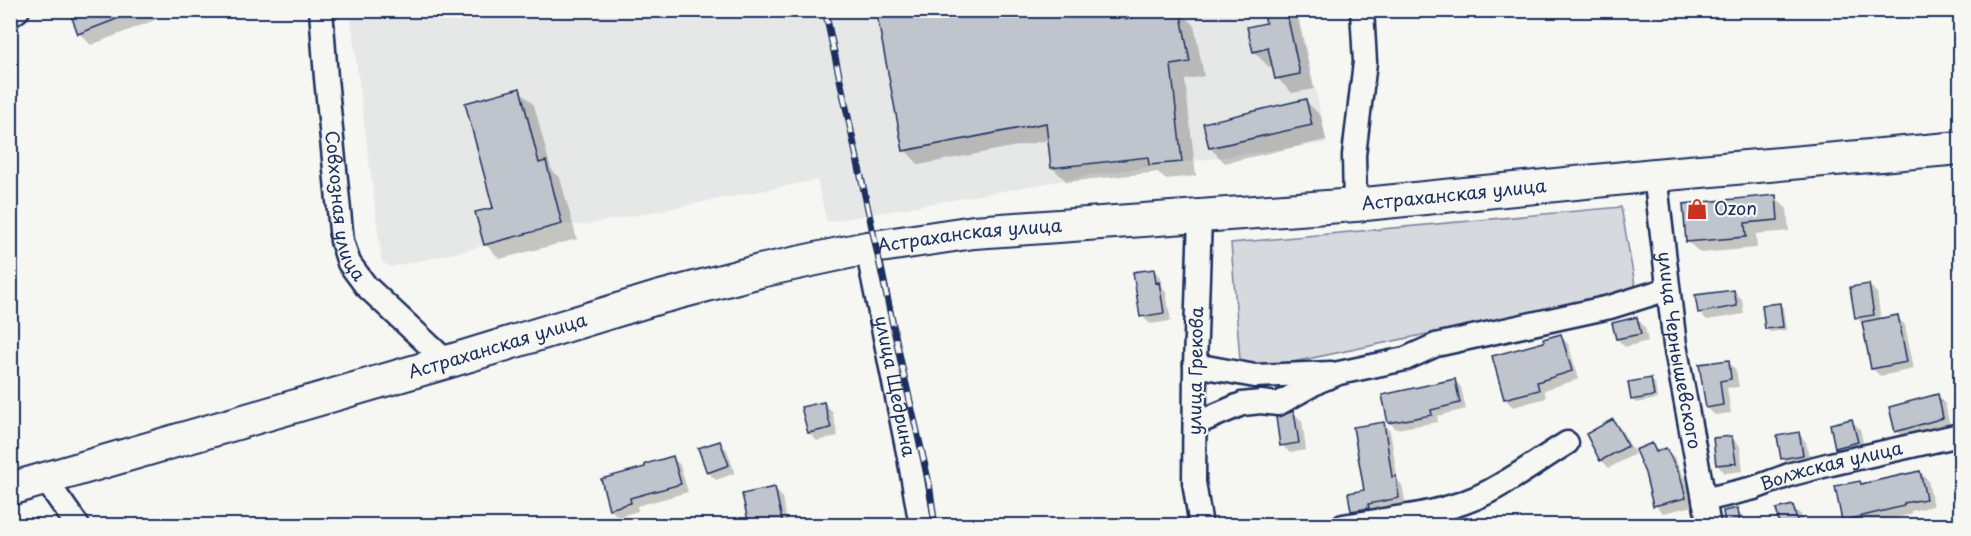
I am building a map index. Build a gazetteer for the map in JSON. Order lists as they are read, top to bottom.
{
  "streets": {
    "main road": ["Астраханская улица"],
    "street": [
      "Совхозная улица",
      "улица Чернышевского",
      "улица Грекова",
      "улица Щедрина",
      "Волжская улица"
    ]
  },
  "crossings": [
    ["Астраханская улица", "Совхозная улица"],
    ["Астраханская улица", "улица Чернышевского"],
    ["Астраханская улица", "улица Грекова"],
    ["Астраханская улица", "улица Щедрина"],
    ["улица Чернышевского", "Волжская улица"]
  ],
  "places": {
    "shop": ["Ozon"]
  }
}
